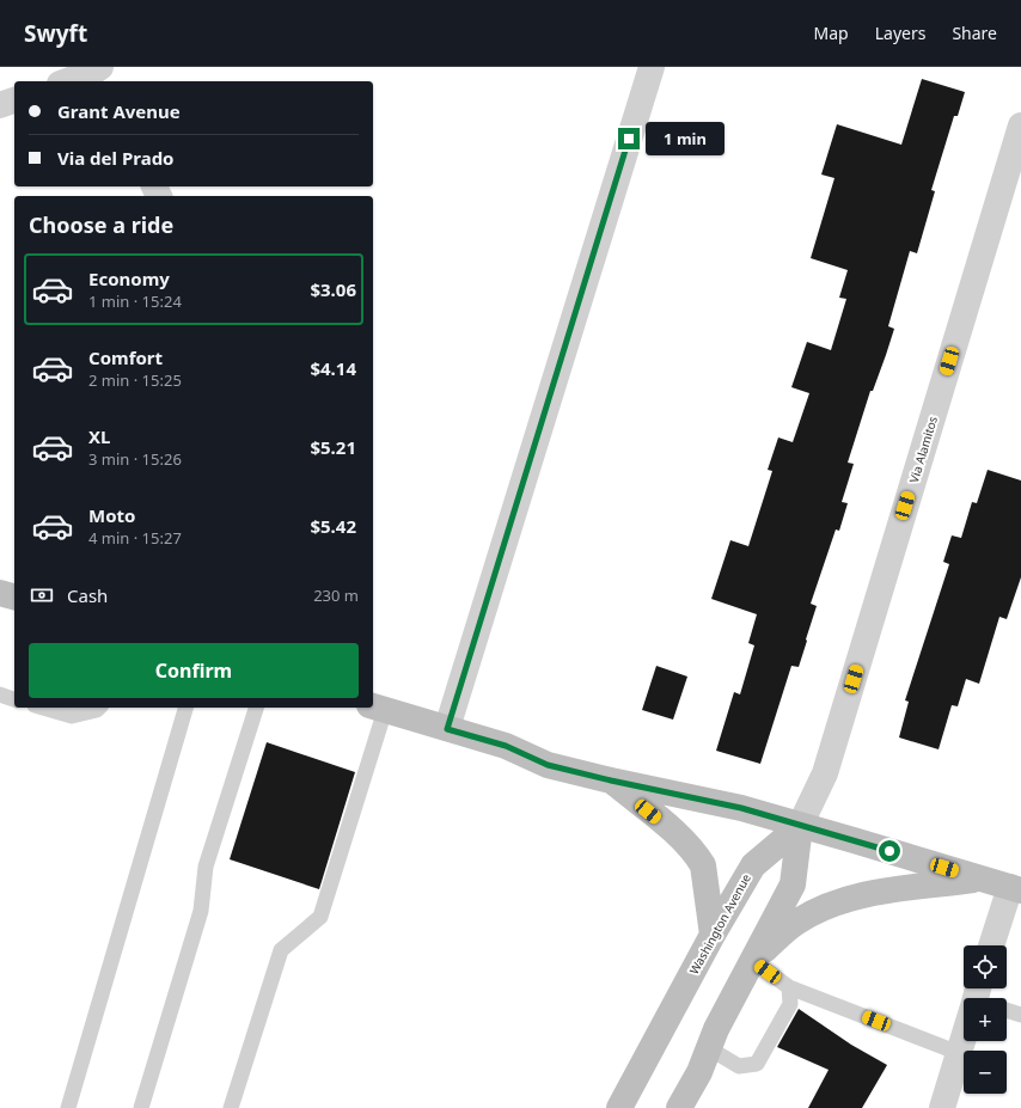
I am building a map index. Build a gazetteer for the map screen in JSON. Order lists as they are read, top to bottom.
{
  "streets": {
    "main road": ["Washington Avenue"],
    "street": ["Via Alamitos"]
  },
  "crossings": [
    ["Via Alamitos", "Washington Avenue"]
  ],
  "page": {
    "header": "Swyft",
    "nav": ["Map", "Layers", "Share"],
    "banner": ["Grant Avenue", "Via del Prado"],
    "bubble": "1 min",
    "heading": "Choose a ride",
    "list": [
      {
        "name": "Economy",
        "note": "1 min · 15:24",
        "value": "$3.06"
      },
      {
        "name": "Comfort",
        "note": "2 min · 15:25",
        "value": "$4.14"
      },
      {
        "name": "XL",
        "note": "3 min · 15:26",
        "value": "$5.21"
      },
      {
        "name": "Moto",
        "note": "4 min · 15:27",
        "value": "$5.42"
      }
    ],
    "pay": ["Cash", "230 m"],
    "buttons": "Confirm",
    "map_buttons": ["+", "−"]
  }
}
